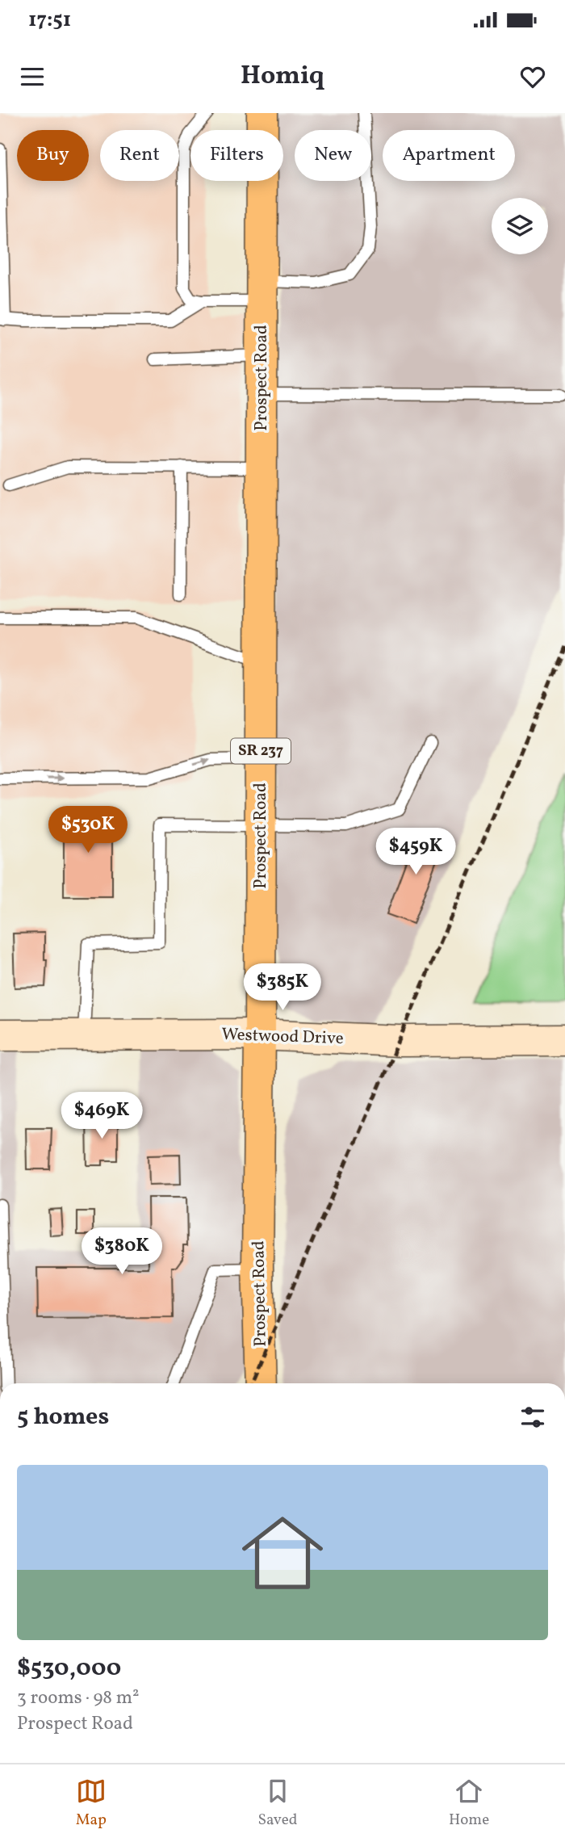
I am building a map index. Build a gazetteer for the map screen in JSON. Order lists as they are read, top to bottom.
{
  "streets": {
    "main road": ["Prospect Road", "SR 237"],
    "street": ["Westwood Drive"]
  },
  "crossings": [
    ["Prospect Road", "Westwood Drive"]
  ],
  "page": {
    "status": "17:51",
    "header": "Homiq",
    "chip": [
      "Buy",
      "Rent",
      "Filters",
      "New",
      "Apartment"
    ],
    "price": [
      "$530K",
      "$459K",
      "$385K",
      "$469K",
      "$380K"
    ],
    "heading": "5 homes",
    "list": [
      {
        "name": "$530,000",
        "note": "3 rooms · 98 m² · Prospect Road"
      }
    ],
    "tabs": ["Map", "Saved", "Home"]
  }
}
